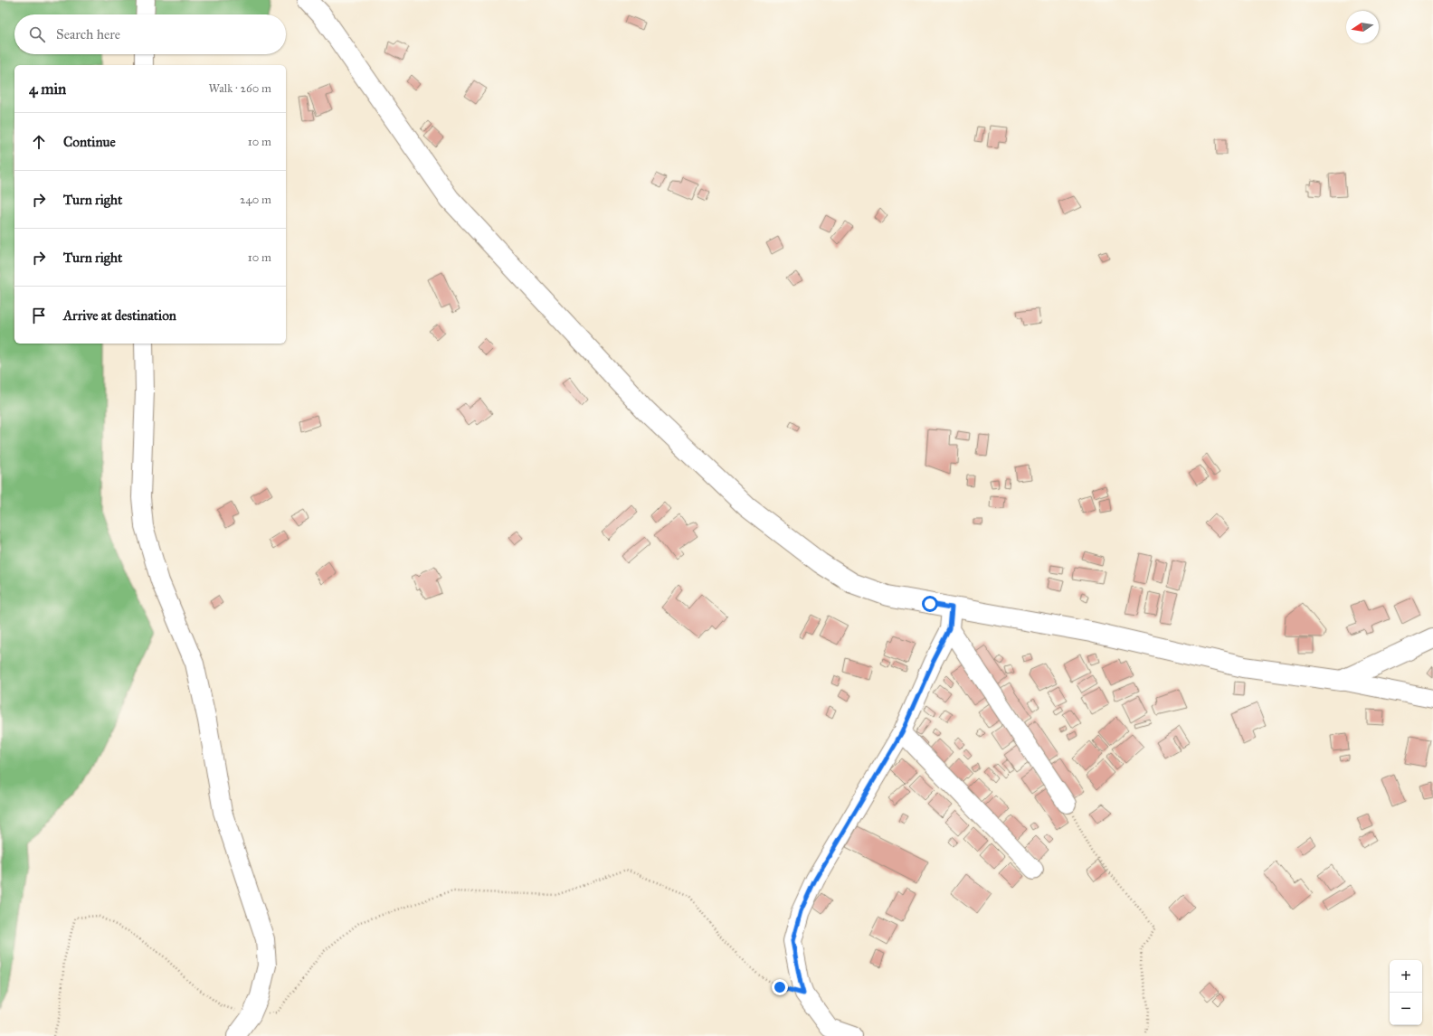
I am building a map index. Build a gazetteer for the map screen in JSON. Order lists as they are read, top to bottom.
{
  "north": "left",
  "page": {
    "search": "Search here",
    "heading": ["4 min", "Walk · 260 m"],
    "list": [
      ["Continue", "10 m"],
      ["Turn right", "240 m"],
      ["Turn right", "10 m"],
      "Arrive at destination"
    ],
    "map_buttons": ["+", "−"]
  }
}
